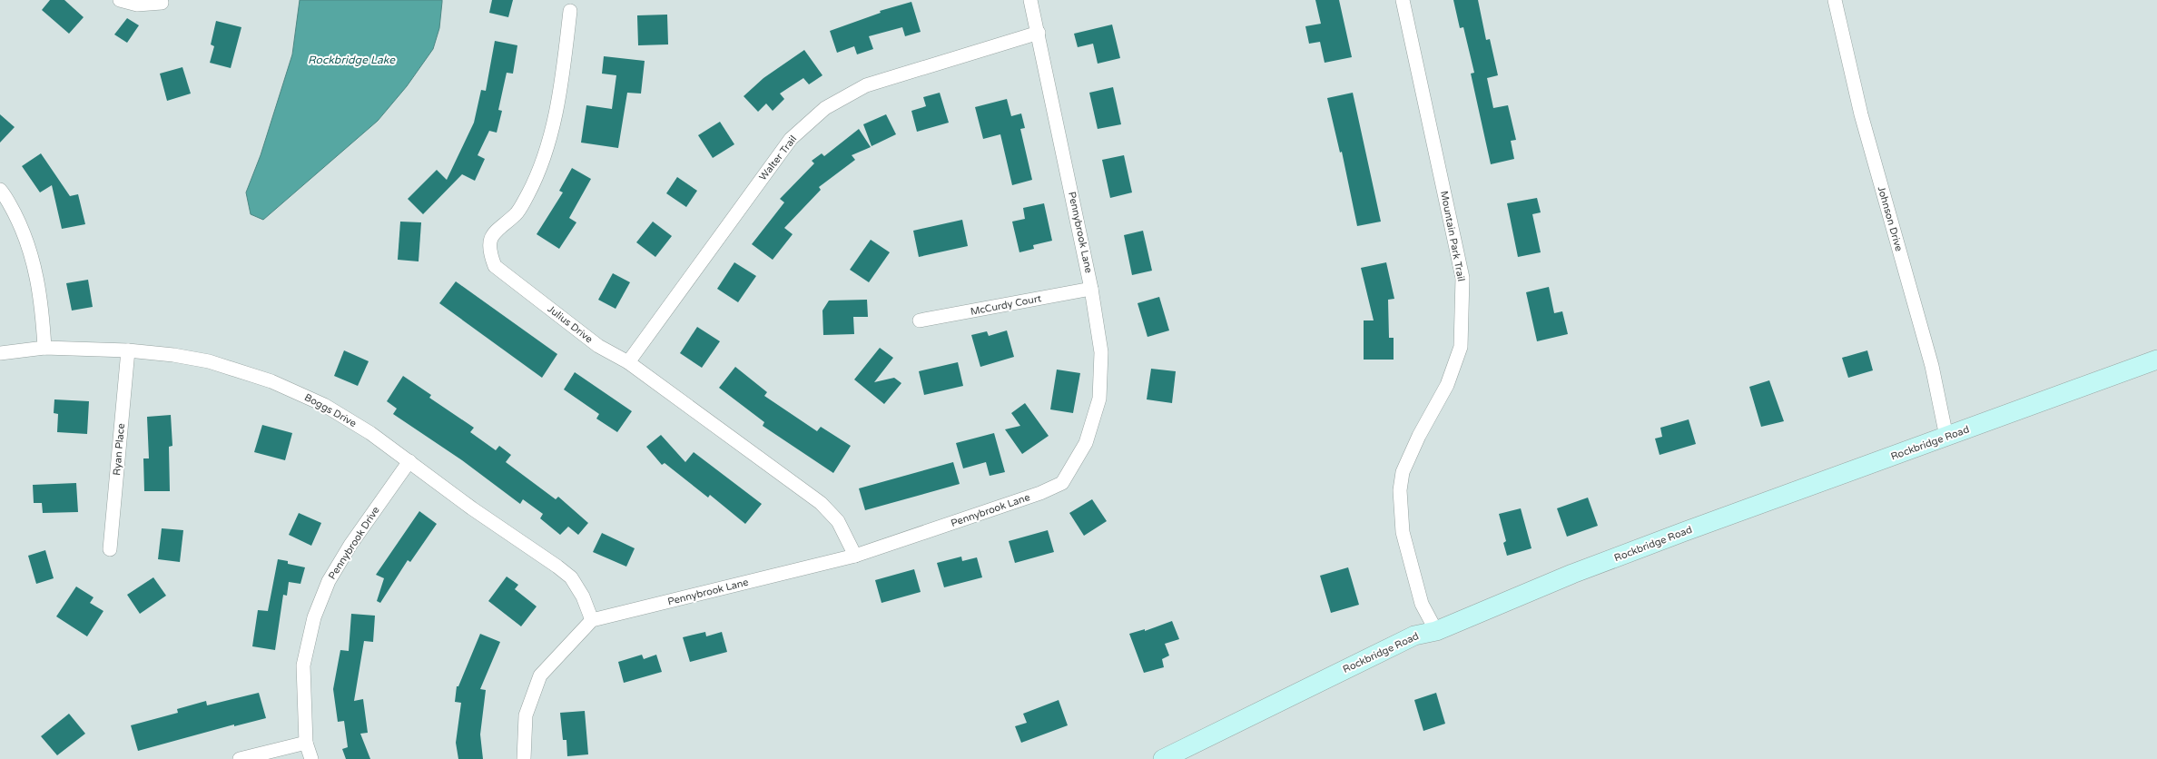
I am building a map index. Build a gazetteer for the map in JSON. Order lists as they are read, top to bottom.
{
  "streets": {
    "main road": ["Rockbridge Road"],
    "street": [
      "Walter Trail",
      "Johnson Drive",
      "Pennybrook Lane",
      "Mountain Park Trail",
      "McCurdy Court",
      "Julius Drive",
      "Boggs Drive",
      "Ryan Place",
      "Pennybrook Drive"
    ]
  },
  "crossings": [
    ["Walter Trail", "Pennybrook Lane"],
    ["Walter Trail", "Julius Drive"],
    ["Johnson Drive", "Rockbridge Road"],
    ["Pennybrook Lane", "McCurdy Court"],
    ["Pennybrook Lane", "Julius Drive"],
    ["Pennybrook Lane", "Boggs Drive"],
    ["Mountain Park Trail", "Rockbridge Road"],
    ["Boggs Drive", "Ryan Place"],
    ["Boggs Drive", "Pennybrook Drive"]
  ],
  "water": ["Rockbridge Lake"]
}
